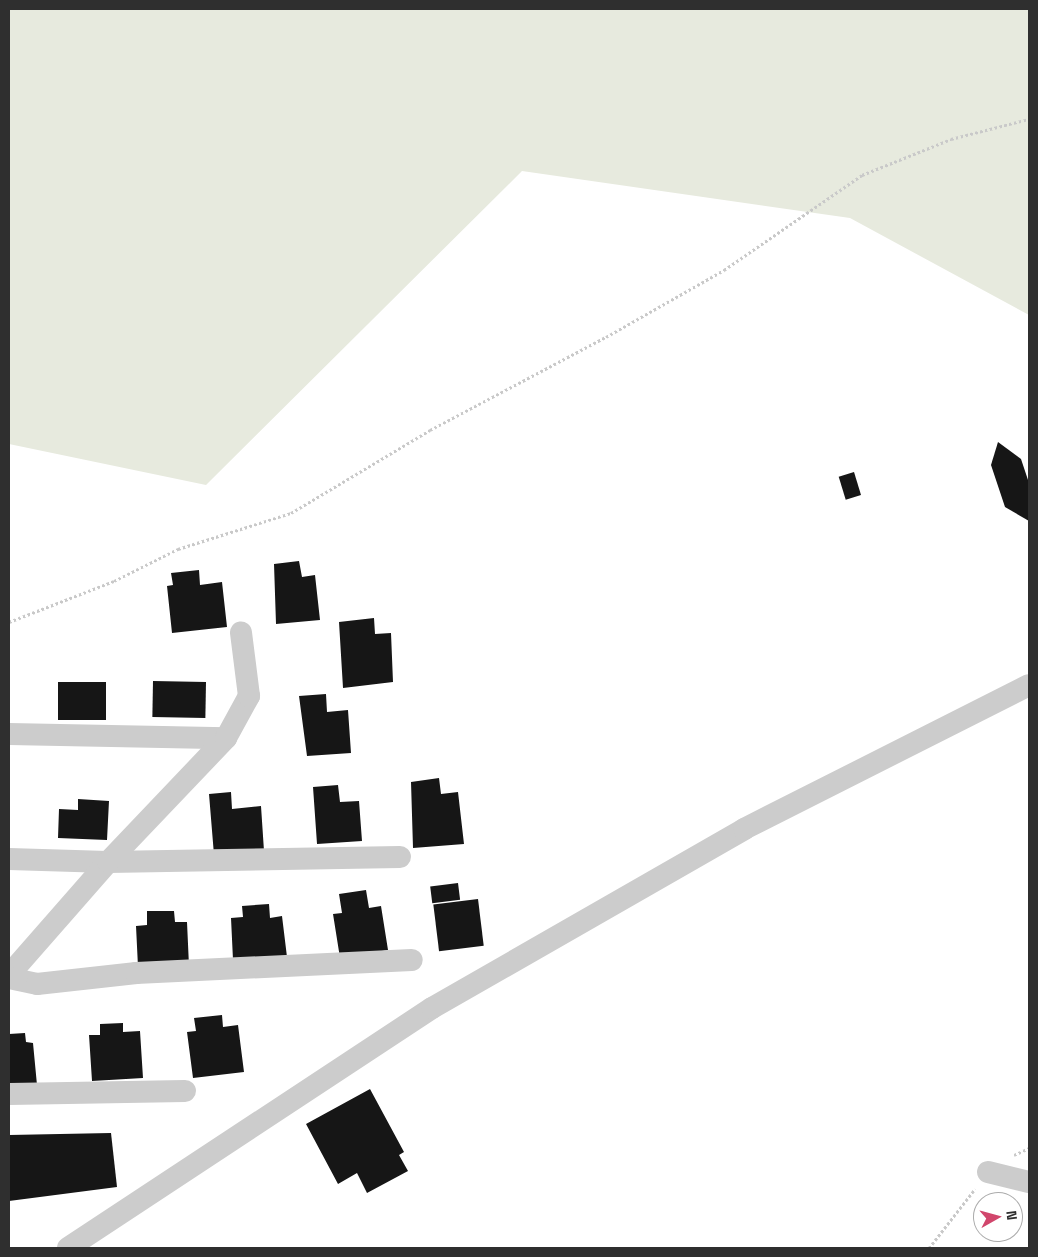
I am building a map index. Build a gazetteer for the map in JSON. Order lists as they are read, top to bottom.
{
  "north": "right"
}
